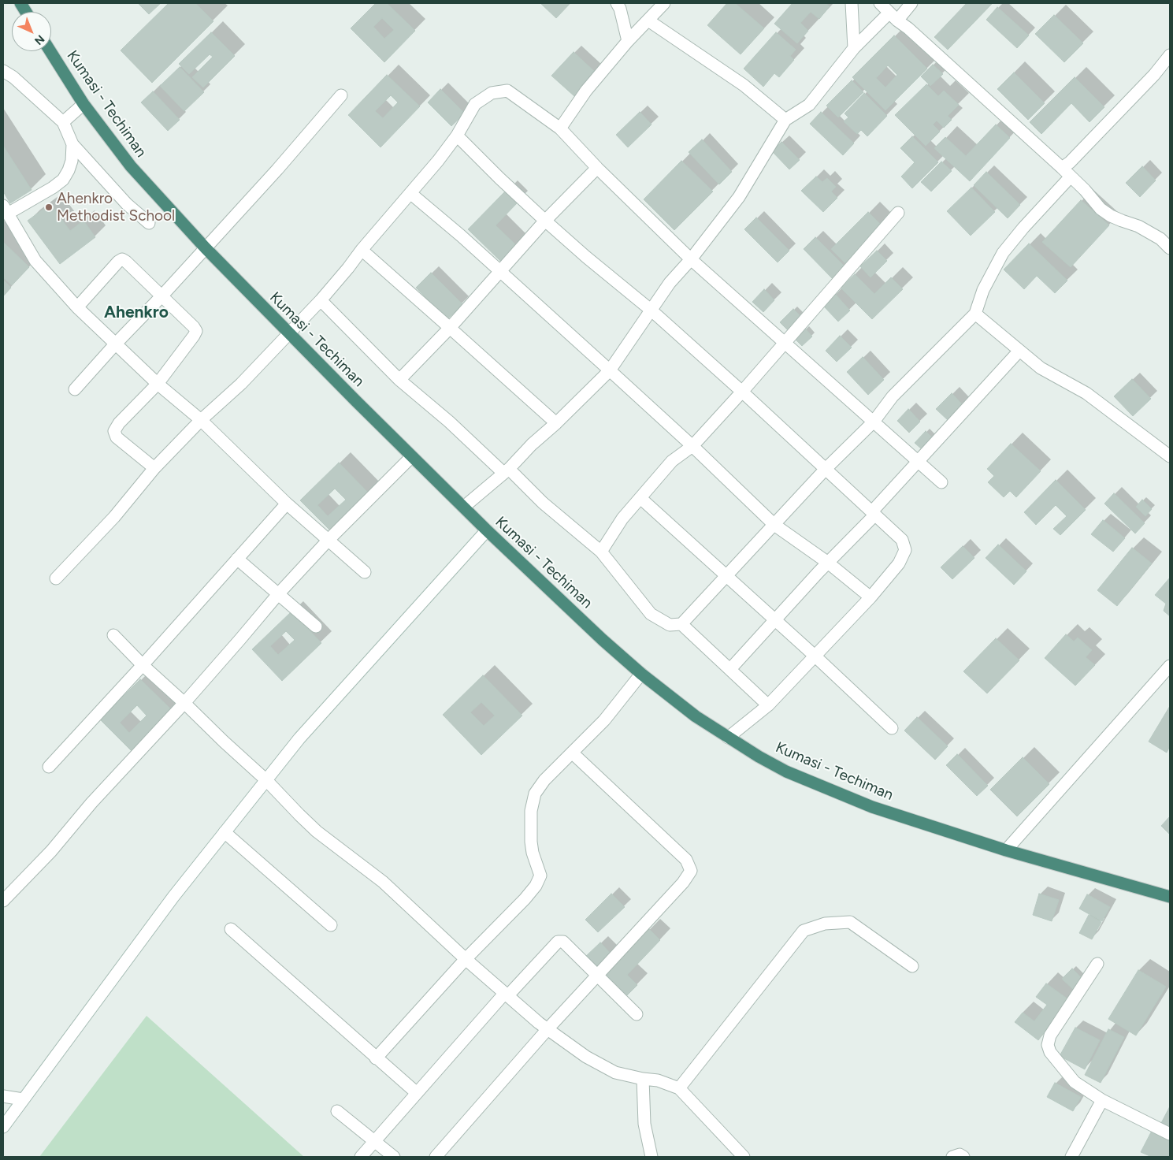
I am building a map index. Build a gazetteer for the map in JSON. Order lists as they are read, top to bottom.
{
  "streets": {
    "highway": ["Kumasi - Techiman"]
  },
  "districts": ["Ahenkro"],
  "places": ["Ahenkro Methodist School"],
  "north": "bottom right"
}
